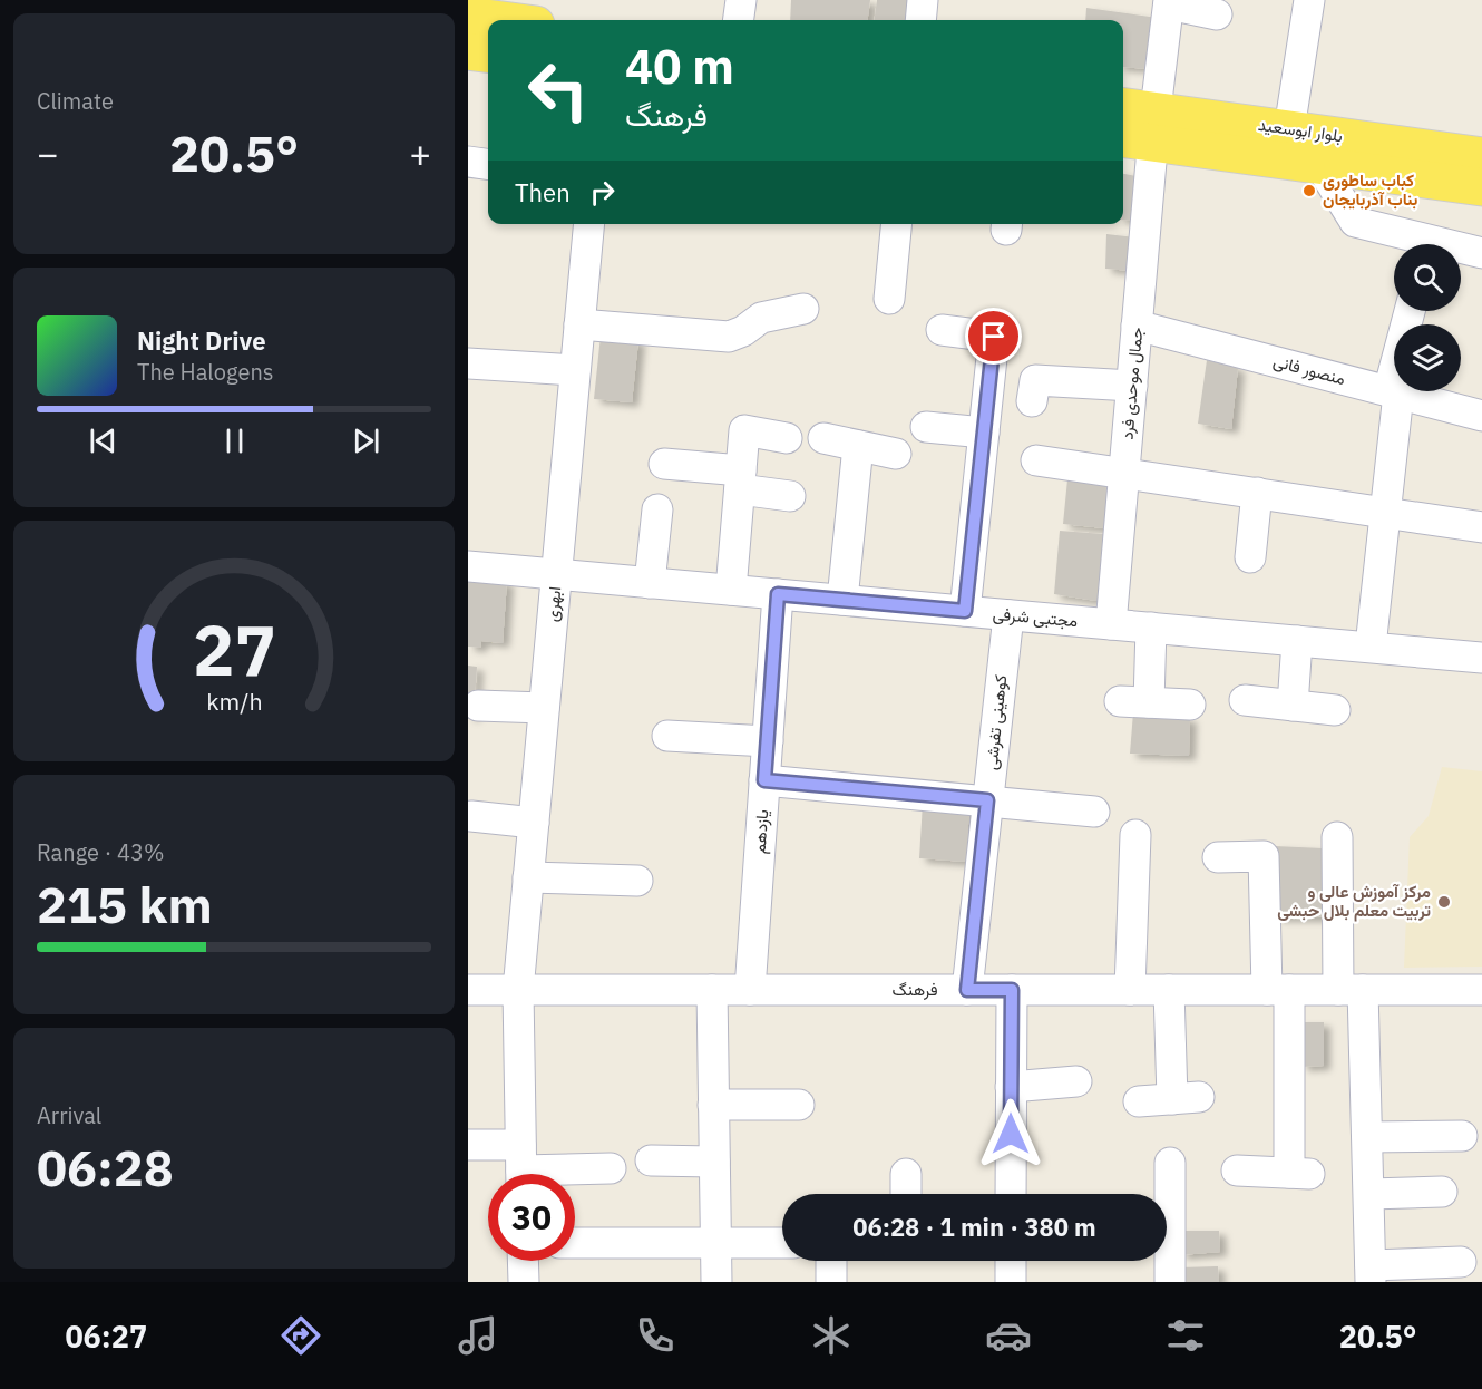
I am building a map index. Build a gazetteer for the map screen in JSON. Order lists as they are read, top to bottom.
{
  "streets": {
    "main road": ["بلوار ابوسعید"],
    "street": [
      "منصور فانی",
      "جمال موحدی فرد",
      "ابهری",
      "مجتبی شرفی",
      "کوهینی تفرشی",
      "یازدهم",
      "فرهنگ"
    ]
  },
  "crossings": [
    ["بلوار ابوسعید", "جمال موحدی فرد"],
    ["منصور فانی", "جمال موحدی فرد"],
    ["جمال موحدی فرد", "مجتبی شرفی"],
    ["ابهری", "مجتبی شرفی"],
    ["ابهری", "فرهنگ"],
    ["مجتبی شرفی", "کوهینی تفرشی"],
    ["مجتبی شرفی", "یازدهم"],
    ["کوهینی تفرشی", "فرهنگ"],
    ["یازدهم", "فرهنگ"]
  ],
  "places": ["کباب ساطوری بناب آذربایجان", "مرکز آموزش عالی و تربیت معلم بلال حبشی"],
  "page": {
    "tile": [
      "Climate",
      ["Range · 43%", "215 km"],
      ["Arrival", "06:28"]
    ],
    "turn": ["40 m", "فرهنگ"],
    "heat": ["−", "20.5°", "+"],
    "then": "Then",
    "song": ["Night Drive", "The Halogens"],
    "limit": "30",
    "trip": "06:28 · 1 min · 380 m",
    "tabs": ["06:27", "20.5°"],
    "gauge": ["27", "km/h"]
  }
}
